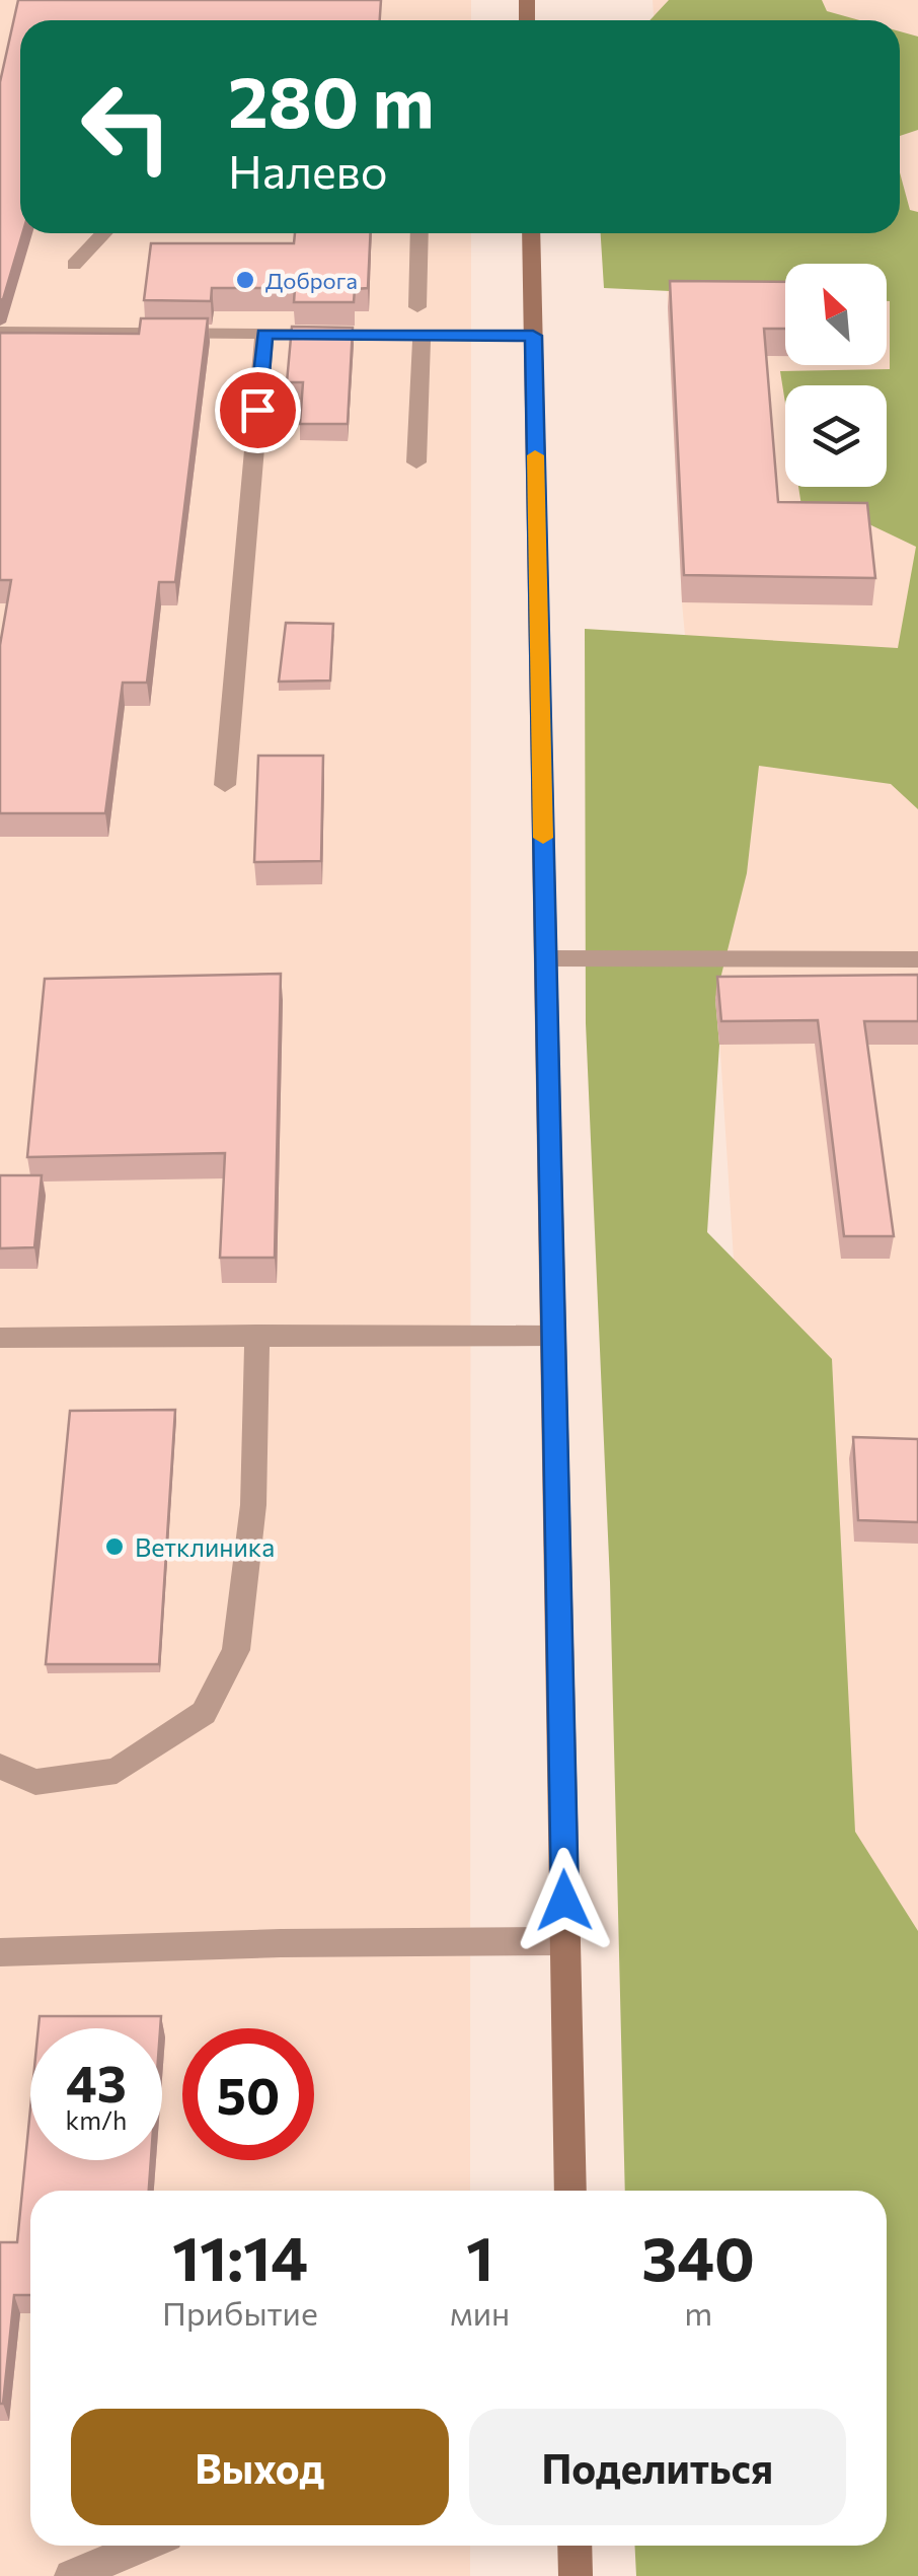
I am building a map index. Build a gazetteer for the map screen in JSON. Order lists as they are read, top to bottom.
{
  "places": ["Доброга", "Ветклиника"],
  "north": "top left",
  "page": {
    "turn": ["280 m", "Налево"],
    "speed": "43 km/h",
    "limit": "50",
    "eta": [
      "11:14",
      "Прибытие",
      "1",
      "мин",
      "340",
      "m"
    ],
    "buttons": ["Выход", "Поделиться"]
  }
}
